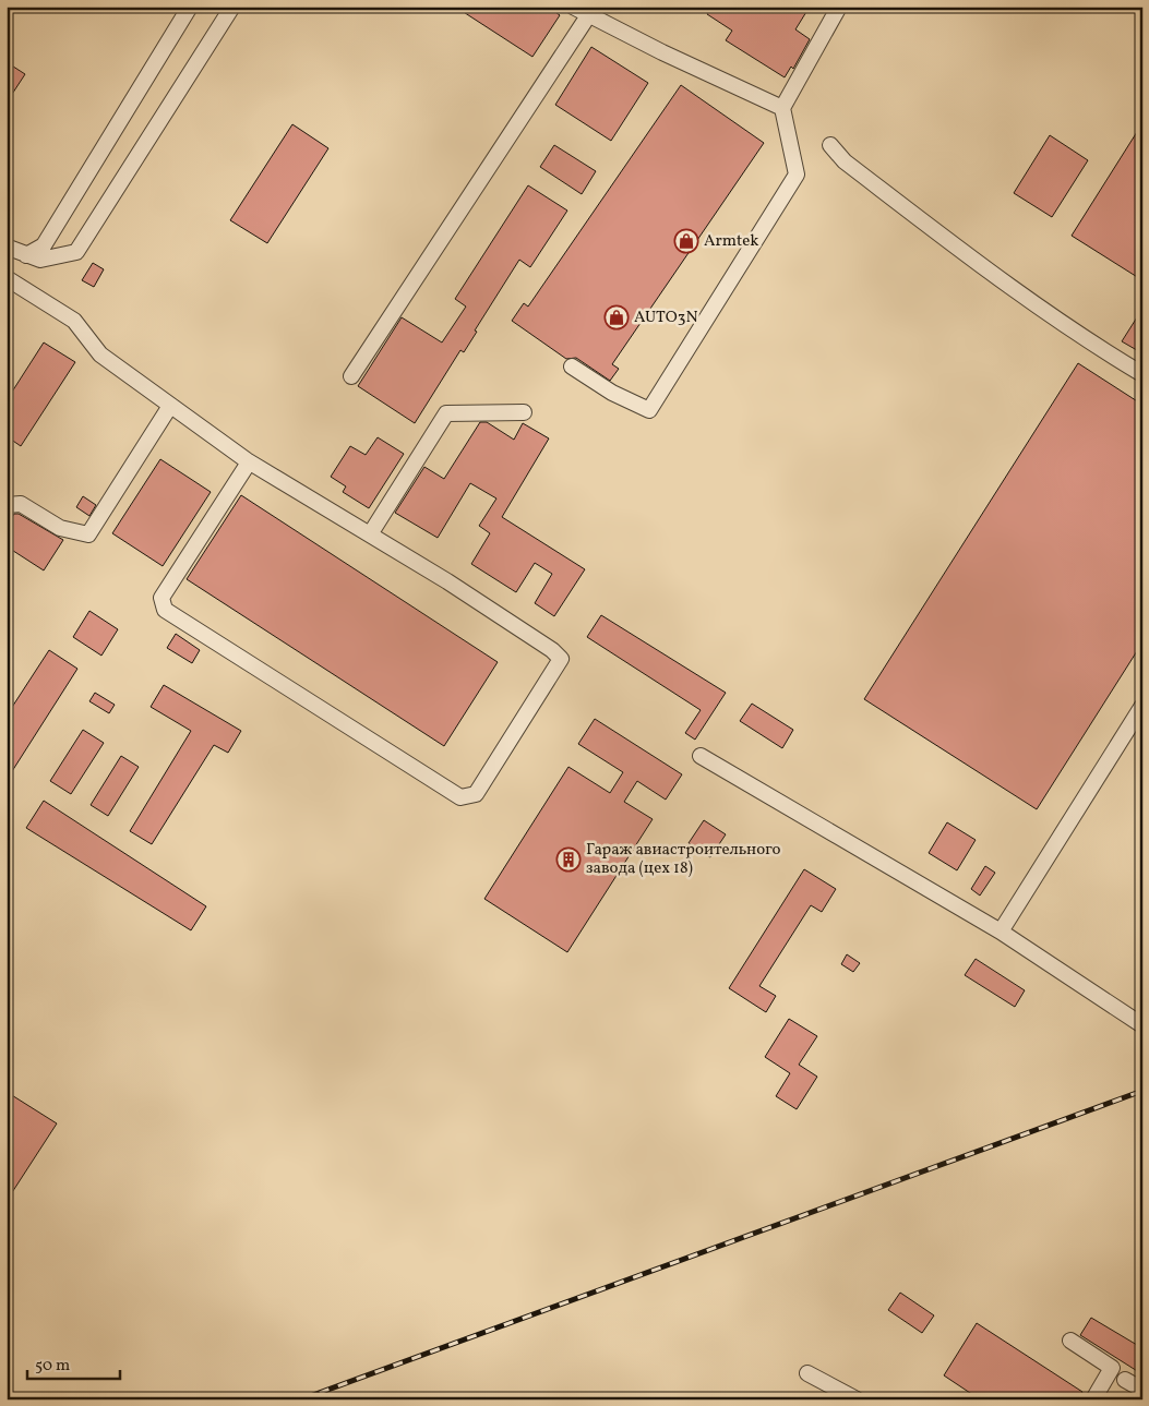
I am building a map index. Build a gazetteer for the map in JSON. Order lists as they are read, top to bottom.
{
  "places": {
    "shop": ["Armtek", "AUTO3N"],
    "building": ["Гараж авиастроительного завода (цех 18)"]
  },
  "scale_bar": "50 m"
}
